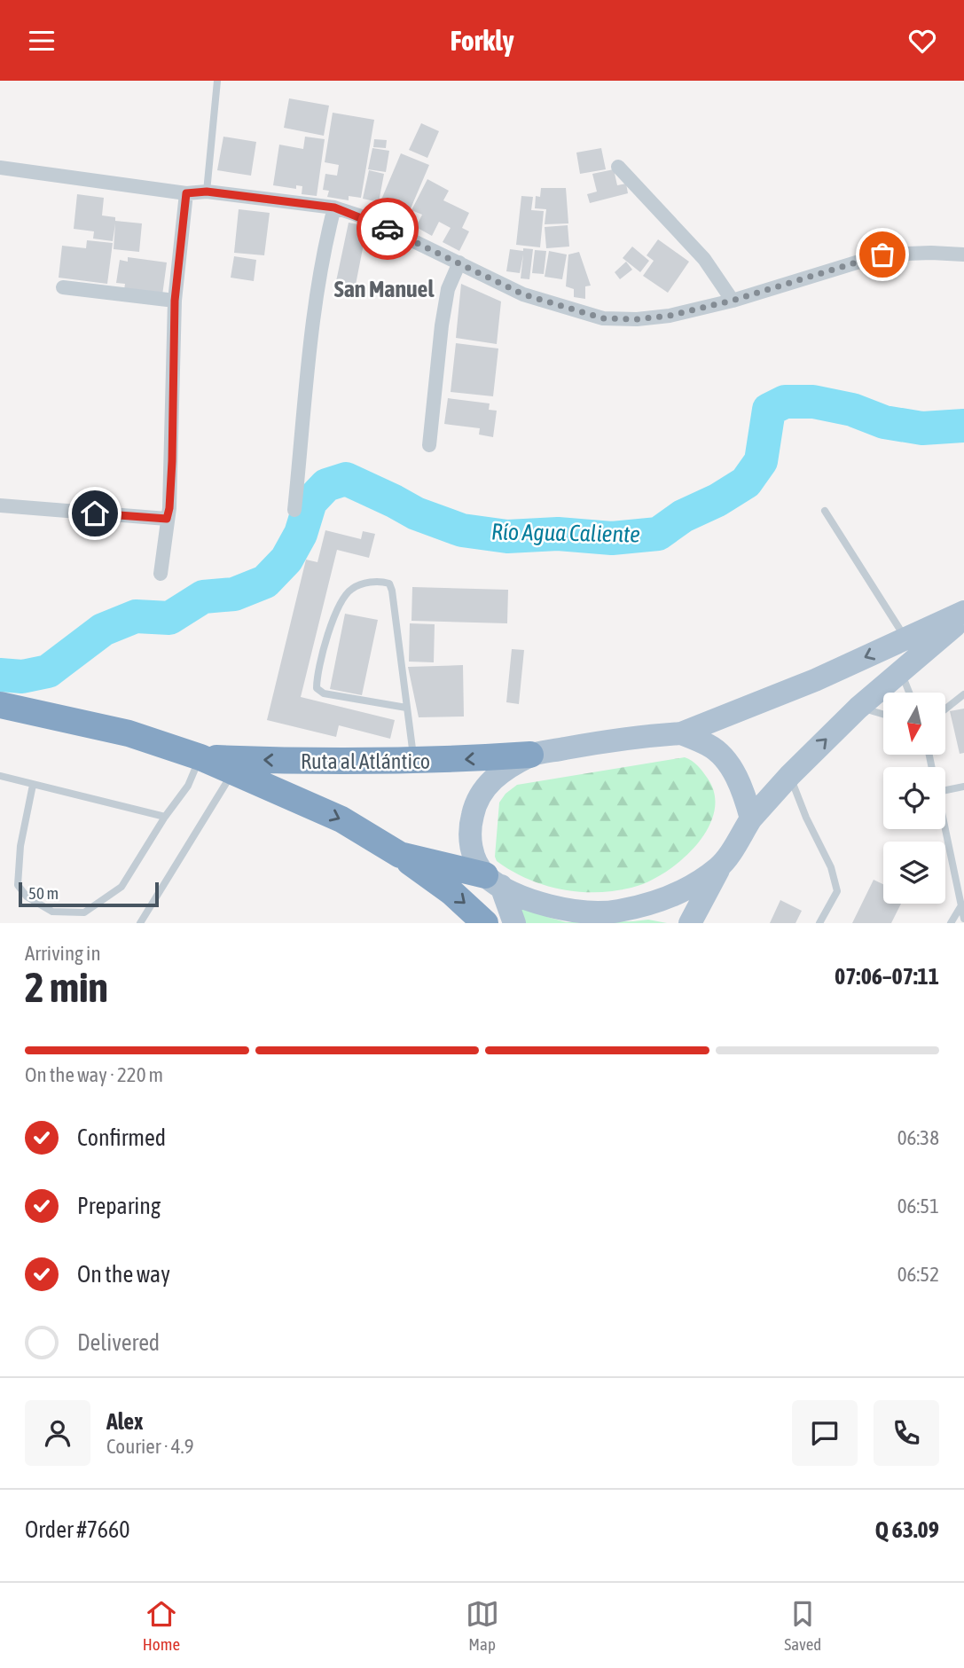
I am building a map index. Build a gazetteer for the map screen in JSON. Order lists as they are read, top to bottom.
{
  "streets": {
    "highway": ["Ruta al Atlántico"]
  },
  "districts": ["San Manuel"],
  "water": ["Río Agua Caliente"],
  "scale_bar": "50 m",
  "north": "bottom",
  "page": {
    "header": "Forkly",
    "scale": "50 m",
    "heading": ["2 min", "Arriving in", "07:06–07:11"],
    "panel": [
      "Alex",
      "Courier · 4.9",
      "Order #7660",
      "Q 63.09"
    ],
    "bar": "On the way · 220 m",
    "list": [
      ["Confirmed", "06:38"],
      ["Preparing", "06:51"],
      ["On the way", "06:52"],
      "Delivered"
    ],
    "tabs": ["Home", "Map", "Saved"]
  }
}
